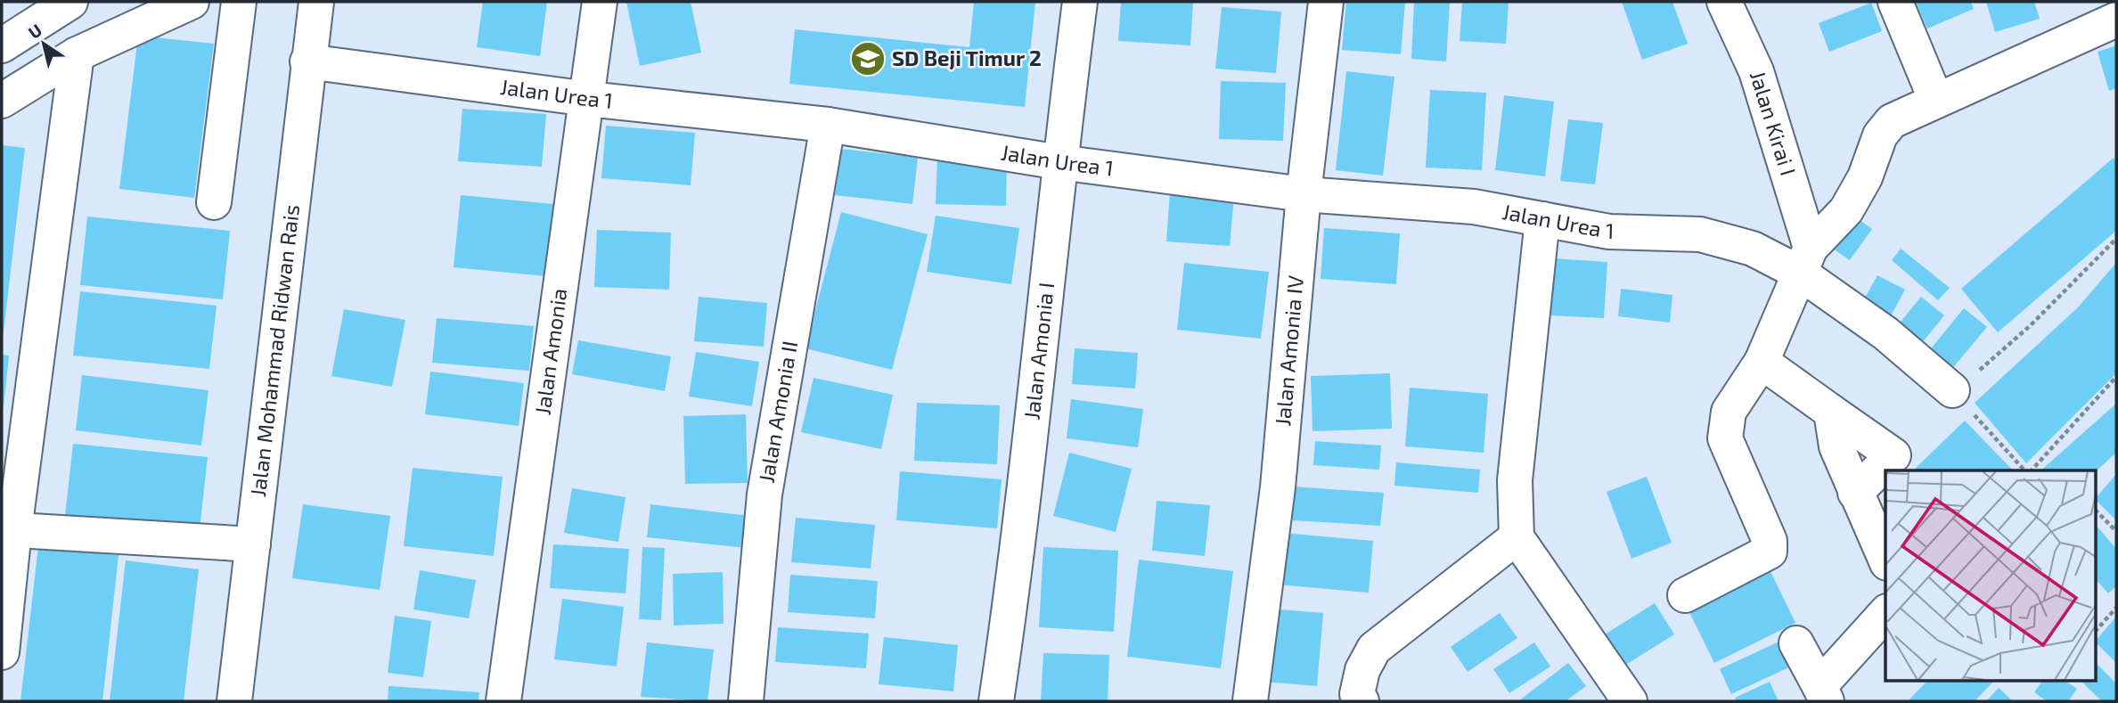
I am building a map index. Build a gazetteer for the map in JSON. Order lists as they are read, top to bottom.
{
  "streets": {
    "street": [
      "Jalan Urea 1",
      "Jalan Kirai I",
      "Jalan Mohammad Ridwan Rais",
      "Jalan Amonia",
      "Jalan Amonia I",
      "Jalan Amonia IV",
      "Jalan Amonia II"
    ]
  },
  "crossings": [
    ["Jalan Urea 1", "Jalan Kirai I"],
    ["Jalan Urea 1", "Jalan Mohammad Ridwan Rais"],
    ["Jalan Urea 1", "Jalan Amonia"],
    ["Jalan Urea 1", "Jalan Amonia I"],
    ["Jalan Urea 1", "Jalan Amonia IV"],
    ["Jalan Urea 1", "Jalan Amonia II"]
  ],
  "places": {
    "school or university": ["SD Beji Timur 2"]
  },
  "north": "top left"
}
